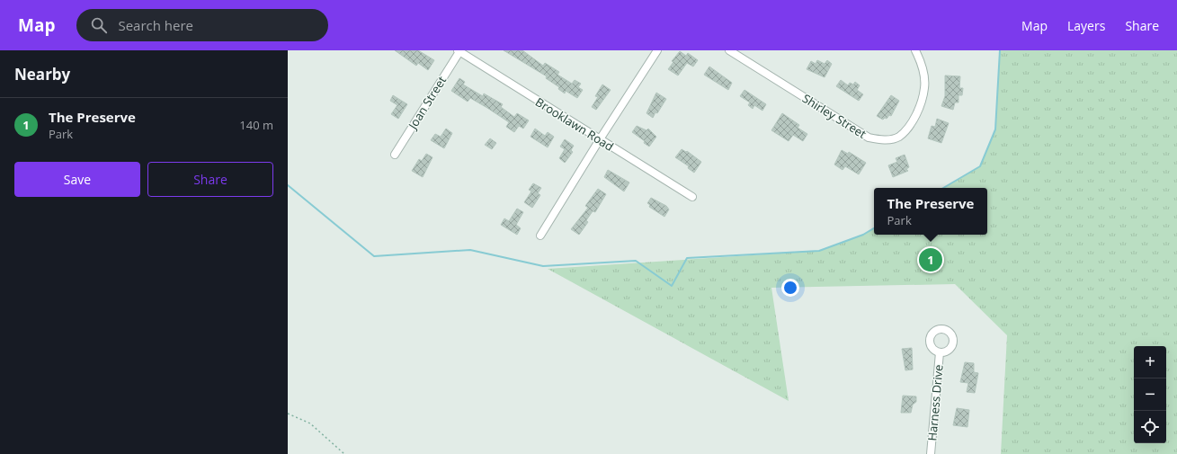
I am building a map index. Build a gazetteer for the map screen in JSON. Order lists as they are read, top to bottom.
{
  "streets": {
    "street": [
      "Joan Street",
      "Shirley Street",
      "Brooklawn Road",
      "Harness Drive"
    ]
  },
  "crossings": [
    ["Joan Street", "Brooklawn Road"]
  ],
  "page": {
    "header": "Map",
    "search": "Search here",
    "nav": ["Map", "Layers", "Share"],
    "heading": "Nearby",
    "list": [
      {
        "mark": "1",
        "name": "The Preserve",
        "note": "Park",
        "value": "140 m"
      }
    ],
    "buttons": ["Save", "Share"],
    "popup": ["The Preserve", "Park"],
    "pins": "1",
    "map_buttons": ["+", "−"]
  }
}
